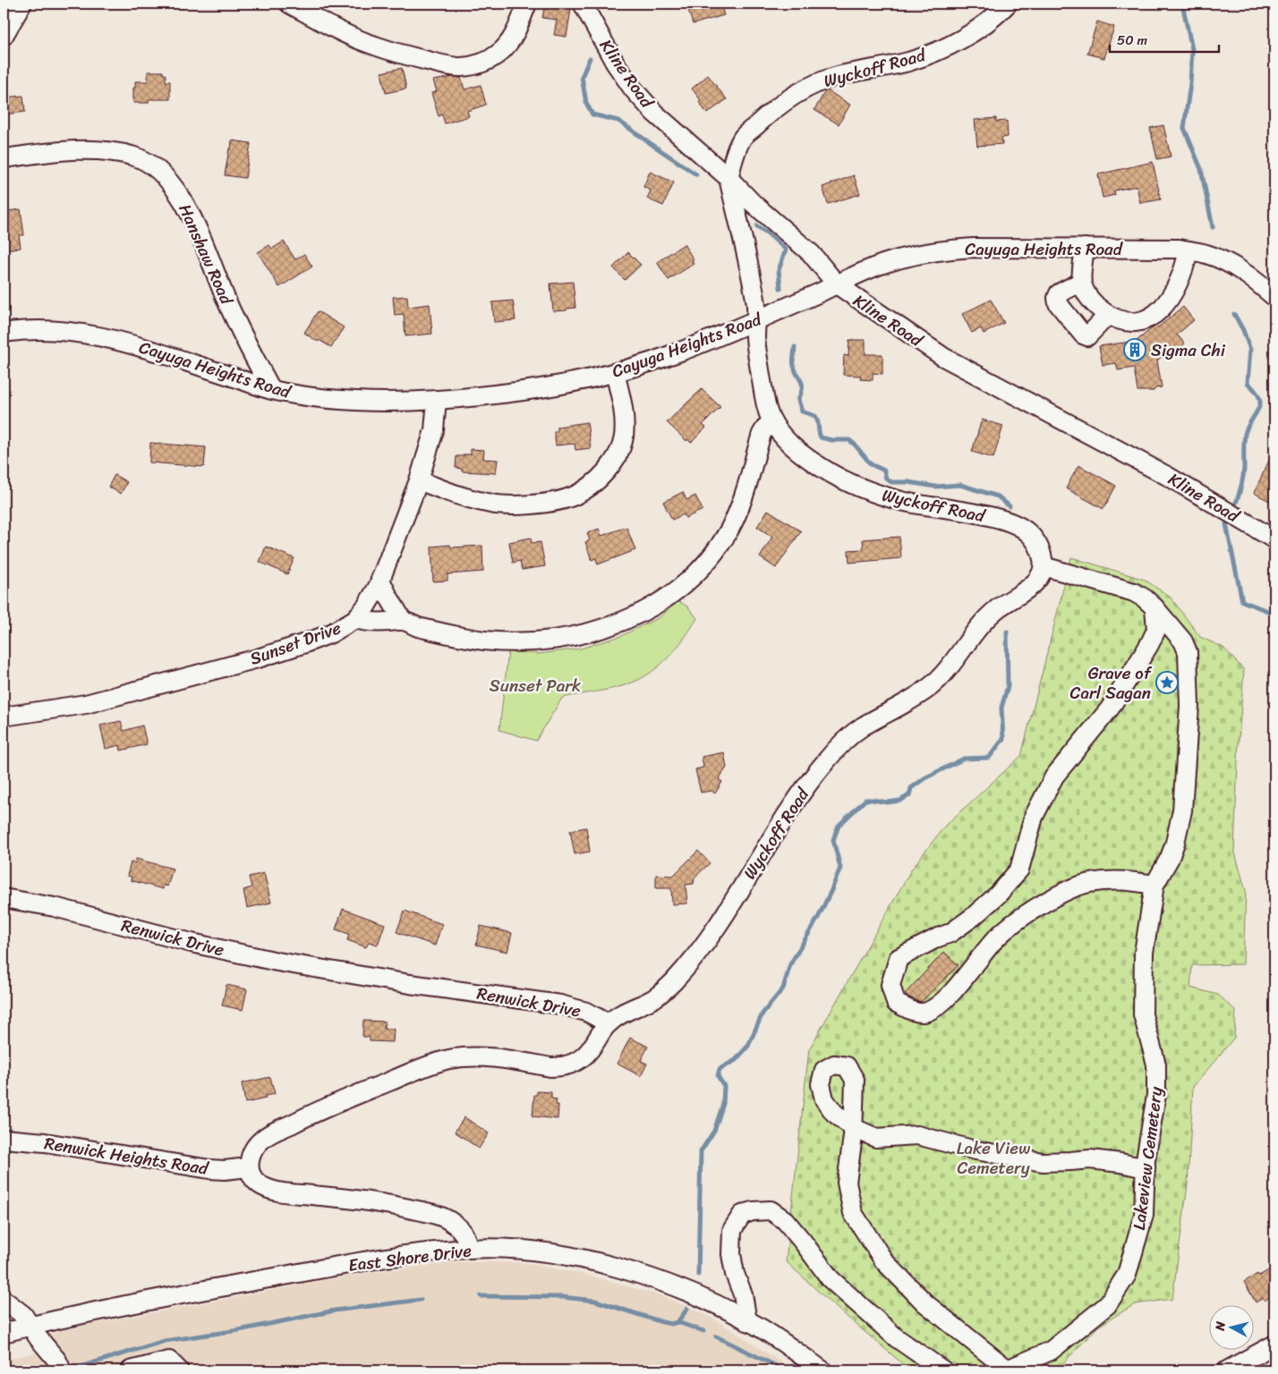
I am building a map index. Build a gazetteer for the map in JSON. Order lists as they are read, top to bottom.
{
  "streets": {
    "street": [
      "Wyckoff Road",
      "Kline Road",
      "Cayuga Heights Road",
      "Hanshaw Road",
      "Sunset Drive",
      "Renwick Drive",
      "Renwick Heights Road",
      "Lakeview Cemetery",
      "East Shore Drive"
    ]
  },
  "crossings": [
    ["Wyckoff Road", "Kline Road"],
    ["Wyckoff Road", "Cayuga Heights Road"],
    ["Wyckoff Road", "Renwick Drive"],
    ["Wyckoff Road", "Lakeview Cemetery"],
    ["Kline Road", "Cayuga Heights Road"],
    ["Cayuga Heights Road", "Hanshaw Road"],
    ["Cayuga Heights Road", "Sunset Drive"],
    ["Renwick Drive", "Renwick Heights Road"]
  ],
  "parks": ["Sunset Park", "Lake View Cemetery"],
  "places": {
    "building": ["Sigma Chi"],
    "place": ["Grave of Carl Sagan"]
  },
  "scale_bar": "50 m",
  "north": "left"
}
